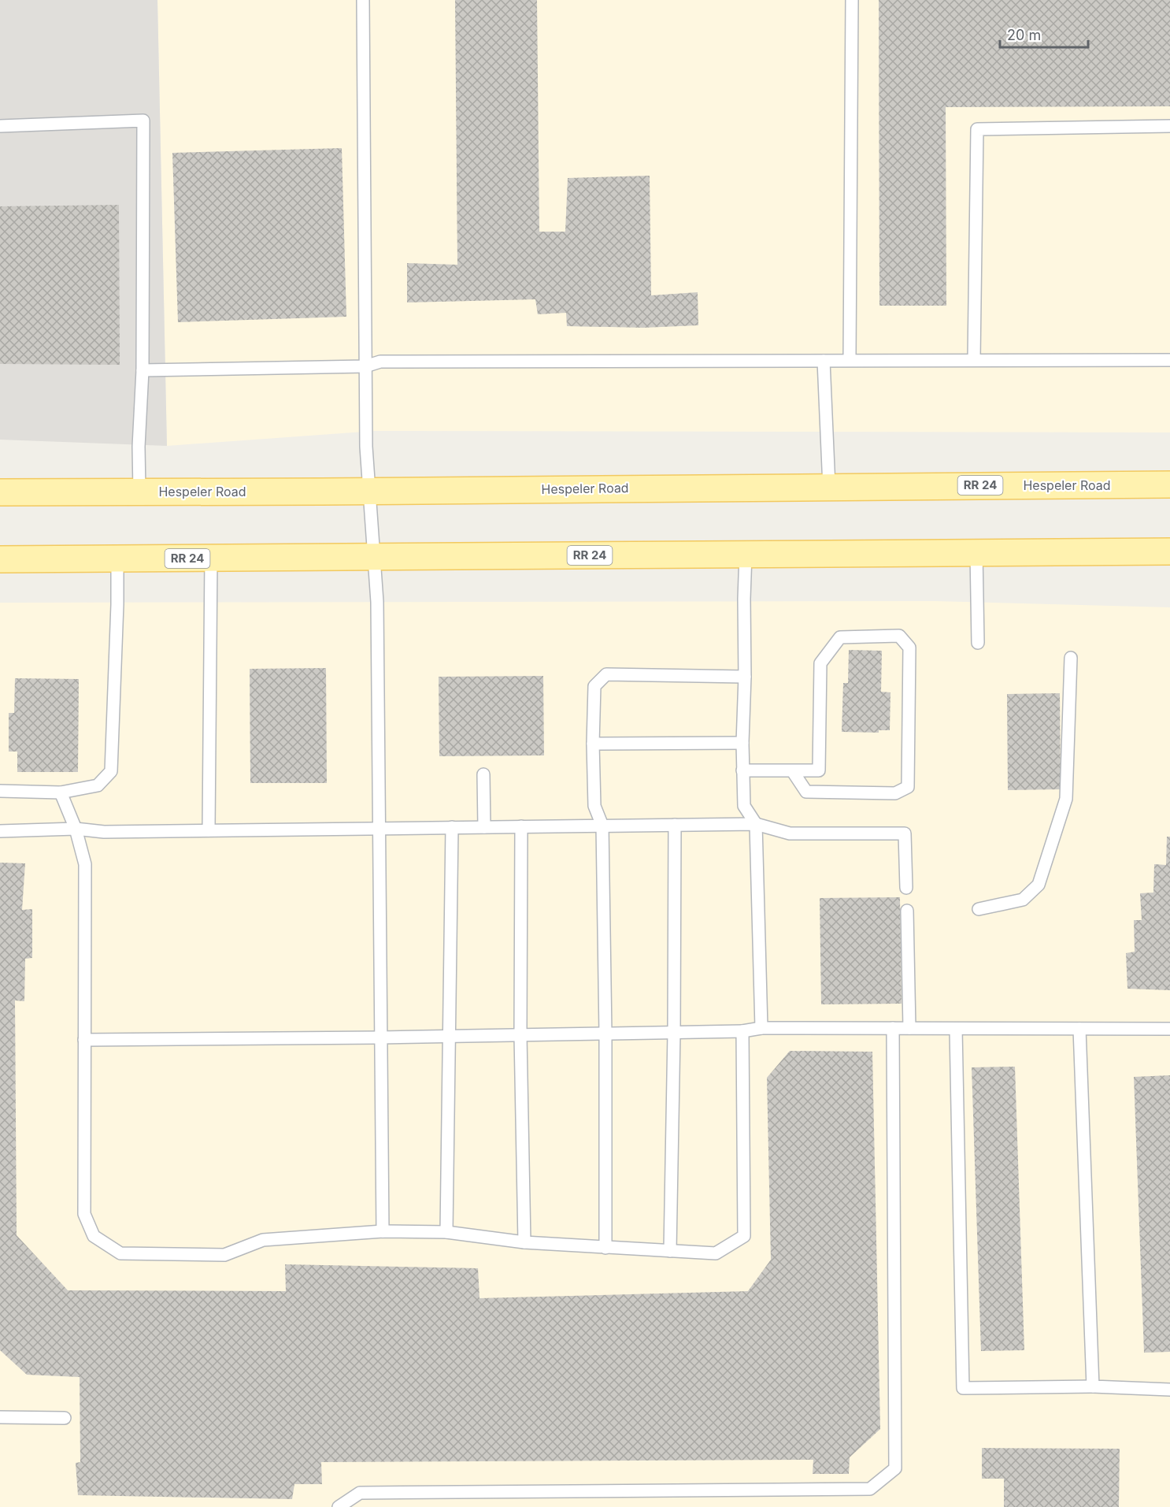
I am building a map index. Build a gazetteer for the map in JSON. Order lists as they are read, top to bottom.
{
  "streets": {
    "main road": ["RR 24", "Hespeler Road"]
  },
  "scale_bar": "20 m"
}
